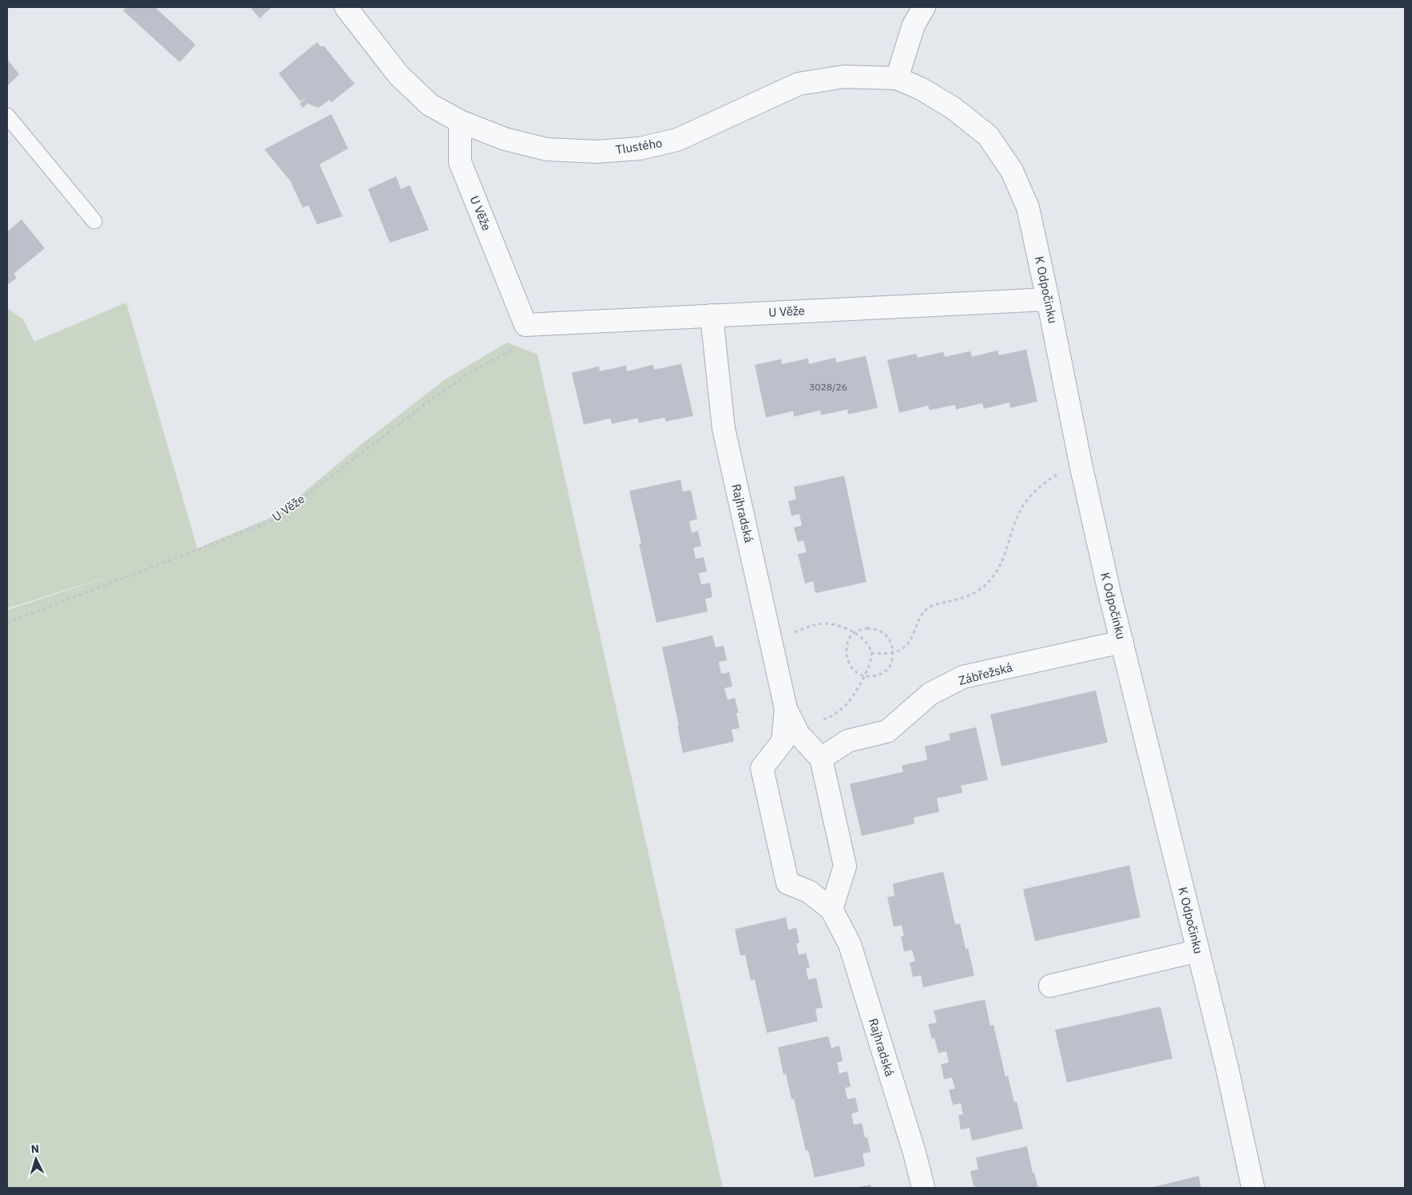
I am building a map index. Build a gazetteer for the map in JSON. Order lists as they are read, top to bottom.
{
  "streets": {
    "street": [
      "Tlustého",
      "U Věže",
      "K Odpočinku",
      "Rajhradská",
      "Zábřežská"
    ]
  },
  "crossings": [
    ["Tlustého", "U Věže"],
    ["Tlustého", "K Odpočinku"],
    ["U Věže", "K Odpočinku"],
    ["U Věže", "Rajhradská"],
    ["K Odpočinku", "Zábřežská"],
    ["Rajhradská", "Zábřežská"]
  ],
  "house_numbers": ["3028/26"],
  "north": "top"
}
